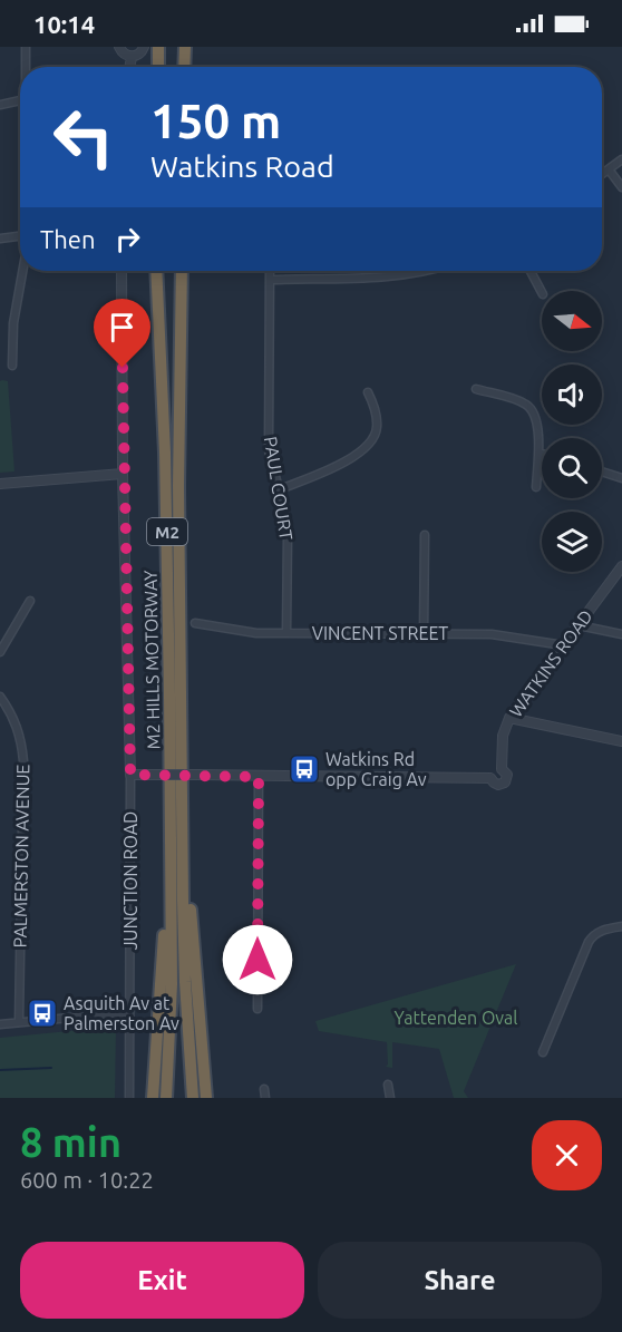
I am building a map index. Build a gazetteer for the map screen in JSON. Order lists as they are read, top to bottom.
{
  "streets": {
    "highway": ["M2", "M2 HILLS MOTORWAY"],
    "street": [
      "PAUL COURT",
      "VINCENT STREET",
      "WATKINS ROAD",
      "PALMERSTON AVENUE",
      "JUNCTION ROAD"
    ]
  },
  "crossings": [
    ["PAUL COURT", "VINCENT STREET"],
    ["VINCENT STREET", "WATKINS ROAD"]
  ],
  "parks": ["Yattenden Oval"],
  "places": {
    "bus stop": ["Watkins Rd opp Craig Av", "Asquith Av at Palmerston Av"]
  },
  "north": "right",
  "page": {
    "status": "10:14",
    "turn": ["150 m", "Watkins Road"],
    "then": "Then",
    "heading": ["8 min", "600 m · 10:22"],
    "buttons": ["Exit", "Share"]
  }
}
